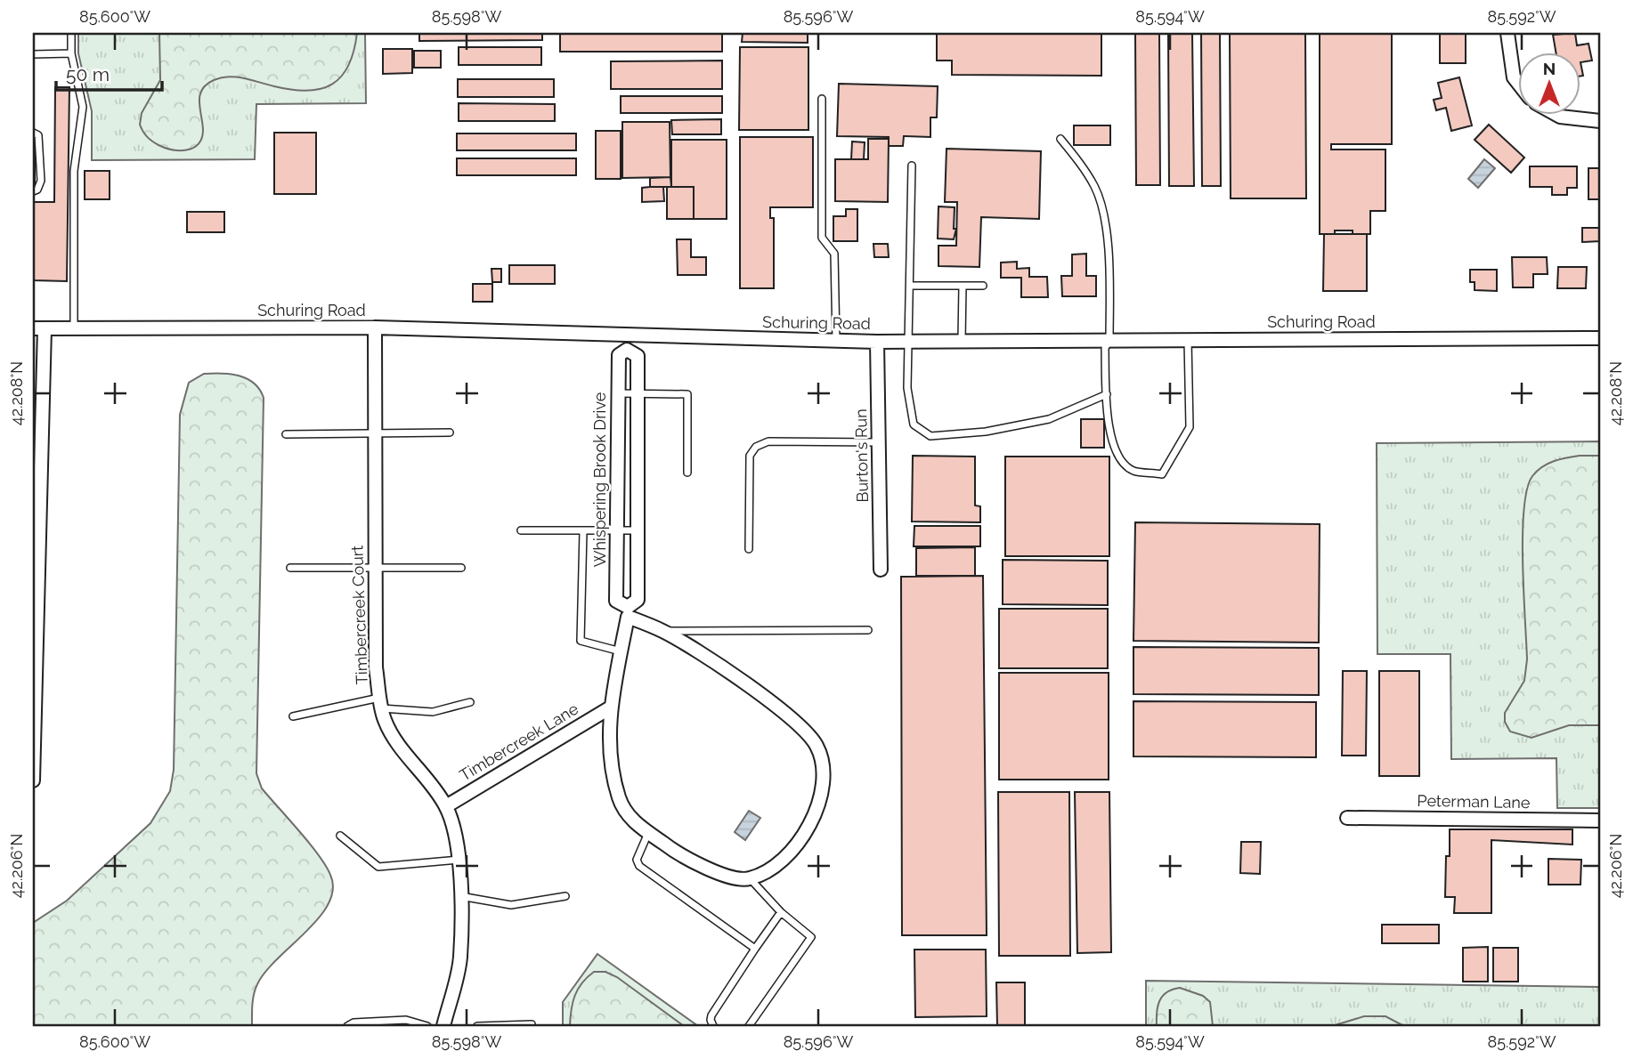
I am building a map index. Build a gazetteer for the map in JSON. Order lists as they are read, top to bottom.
{
  "streets": {
    "street": [
      "Schuring Road",
      "Burton's Run",
      "Whispering Brook Drive",
      "Timbercreek Court",
      "Timbercreek Lane",
      "Peterman Lane"
    ]
  },
  "crossings": [
    ["Schuring Road", "Burton's Run"],
    ["Schuring Road", "Whispering Brook Drive"],
    ["Schuring Road", "Timbercreek Court"],
    ["Whispering Brook Drive", "Timbercreek Lane"],
    ["Timbercreek Court", "Timbercreek Lane"]
  ],
  "scale_bar": "50 m",
  "north": "top",
  "coordinates": [
    "85.600°W",
    "85.598°W",
    "85.596°W",
    "85.594°W",
    "85.592°W",
    "42.208°N",
    "42.206°N"
  ]
}
